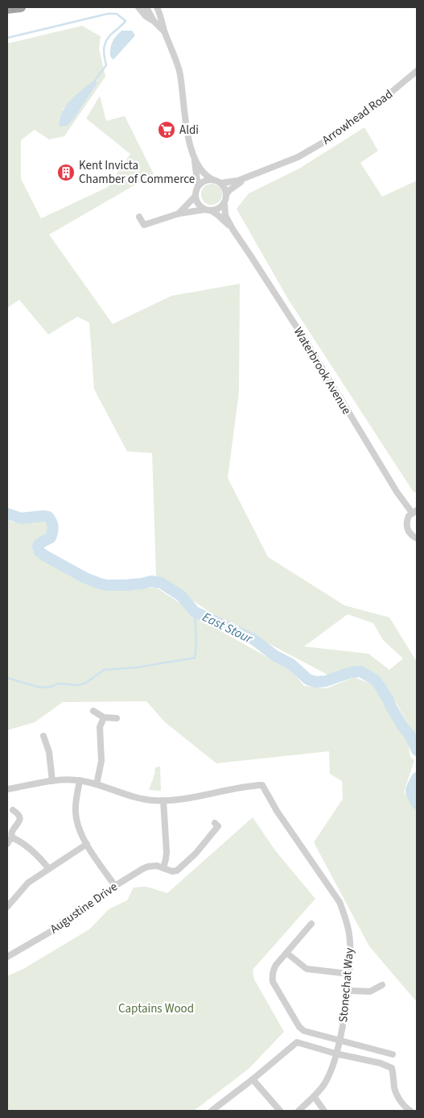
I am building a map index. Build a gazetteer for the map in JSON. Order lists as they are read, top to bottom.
{
  "streets": {
    "street": [
      "Arrowhead Road",
      "Waterbrook Avenue",
      "Augustine Drive",
      "Stonechat Way"
    ]
  },
  "crossings": [
    ["Arrowhead Road", "Waterbrook Avenue"]
  ],
  "water": ["East Stour"],
  "parks": ["Captains Wood"],
  "places": {
    "supermarket": ["Aldi"],
    "building": ["Kent Invicta Chamber of Commerce"]
  }
}
